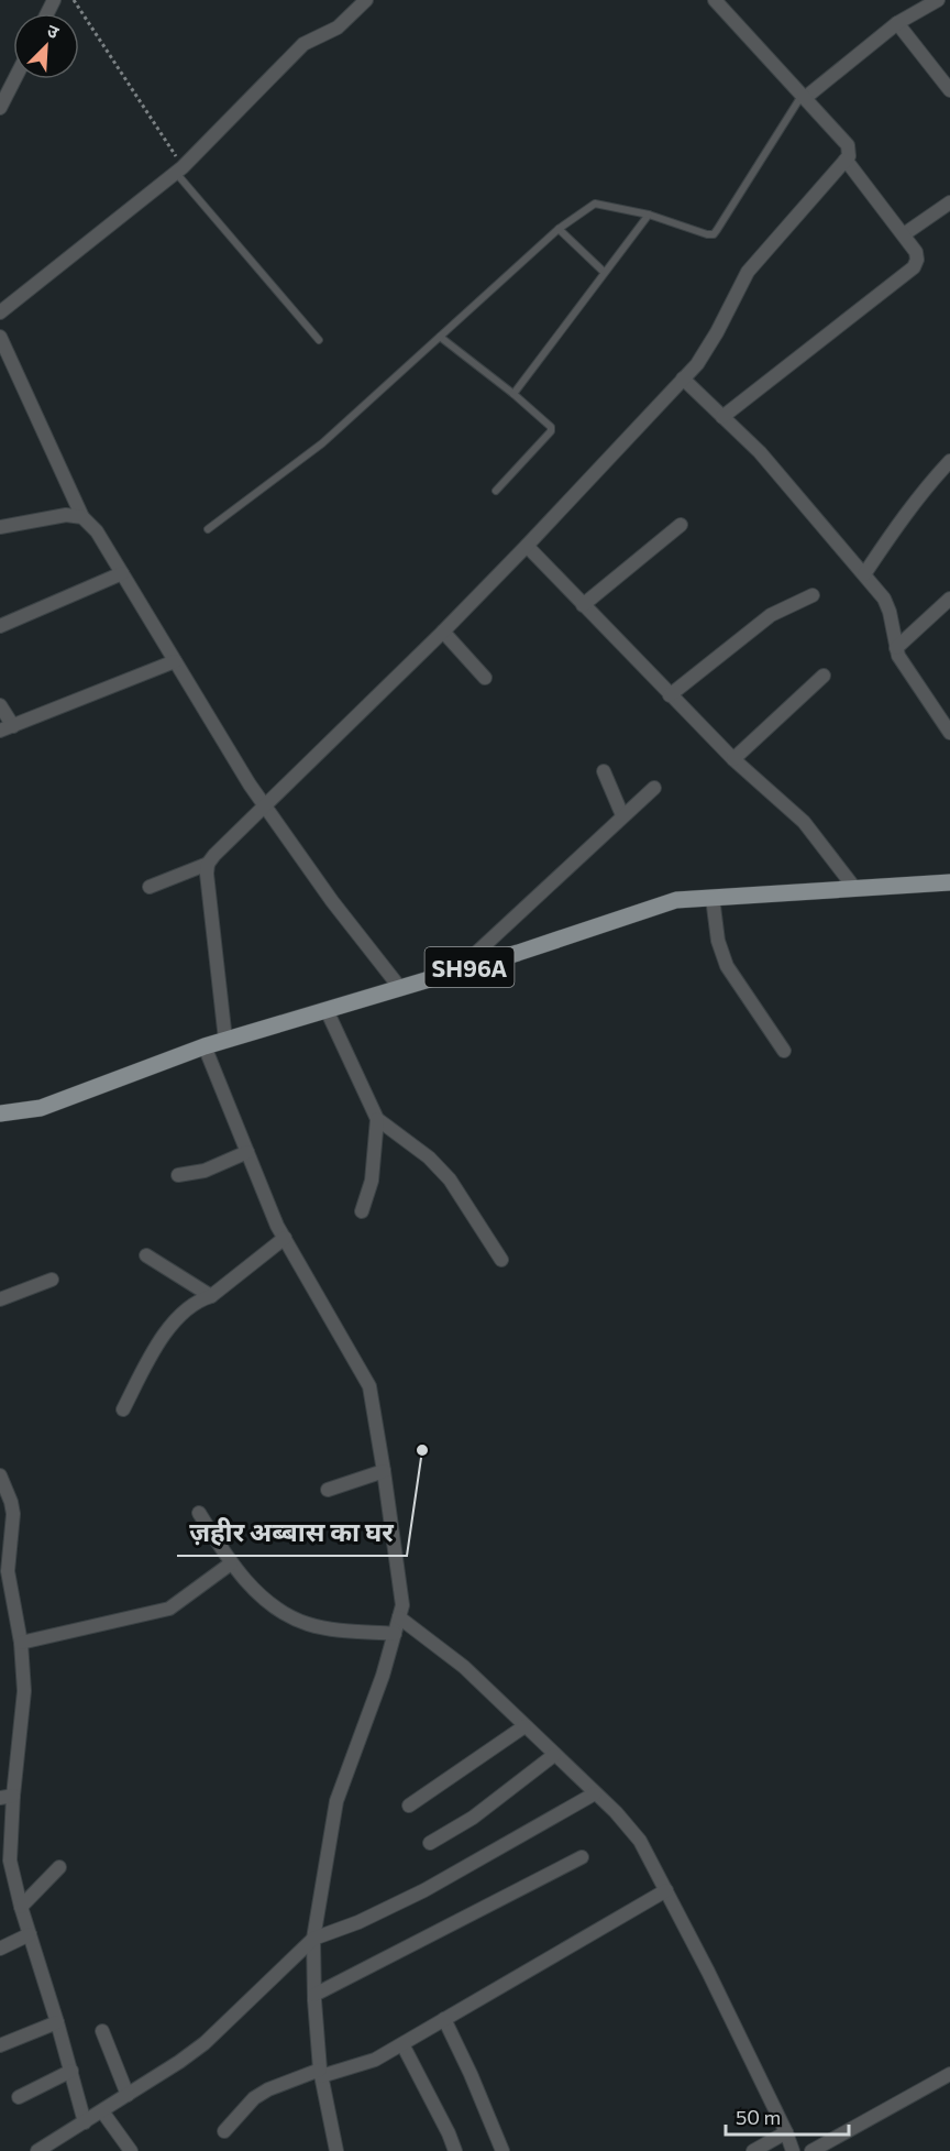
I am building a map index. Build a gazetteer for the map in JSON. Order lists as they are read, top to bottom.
{
  "streets": {
    "main road": ["SH96A"]
  },
  "places": ["ज़हीर अब्बास का घर"],
  "scale_bar": "50 m",
  "north": "top right"
}
